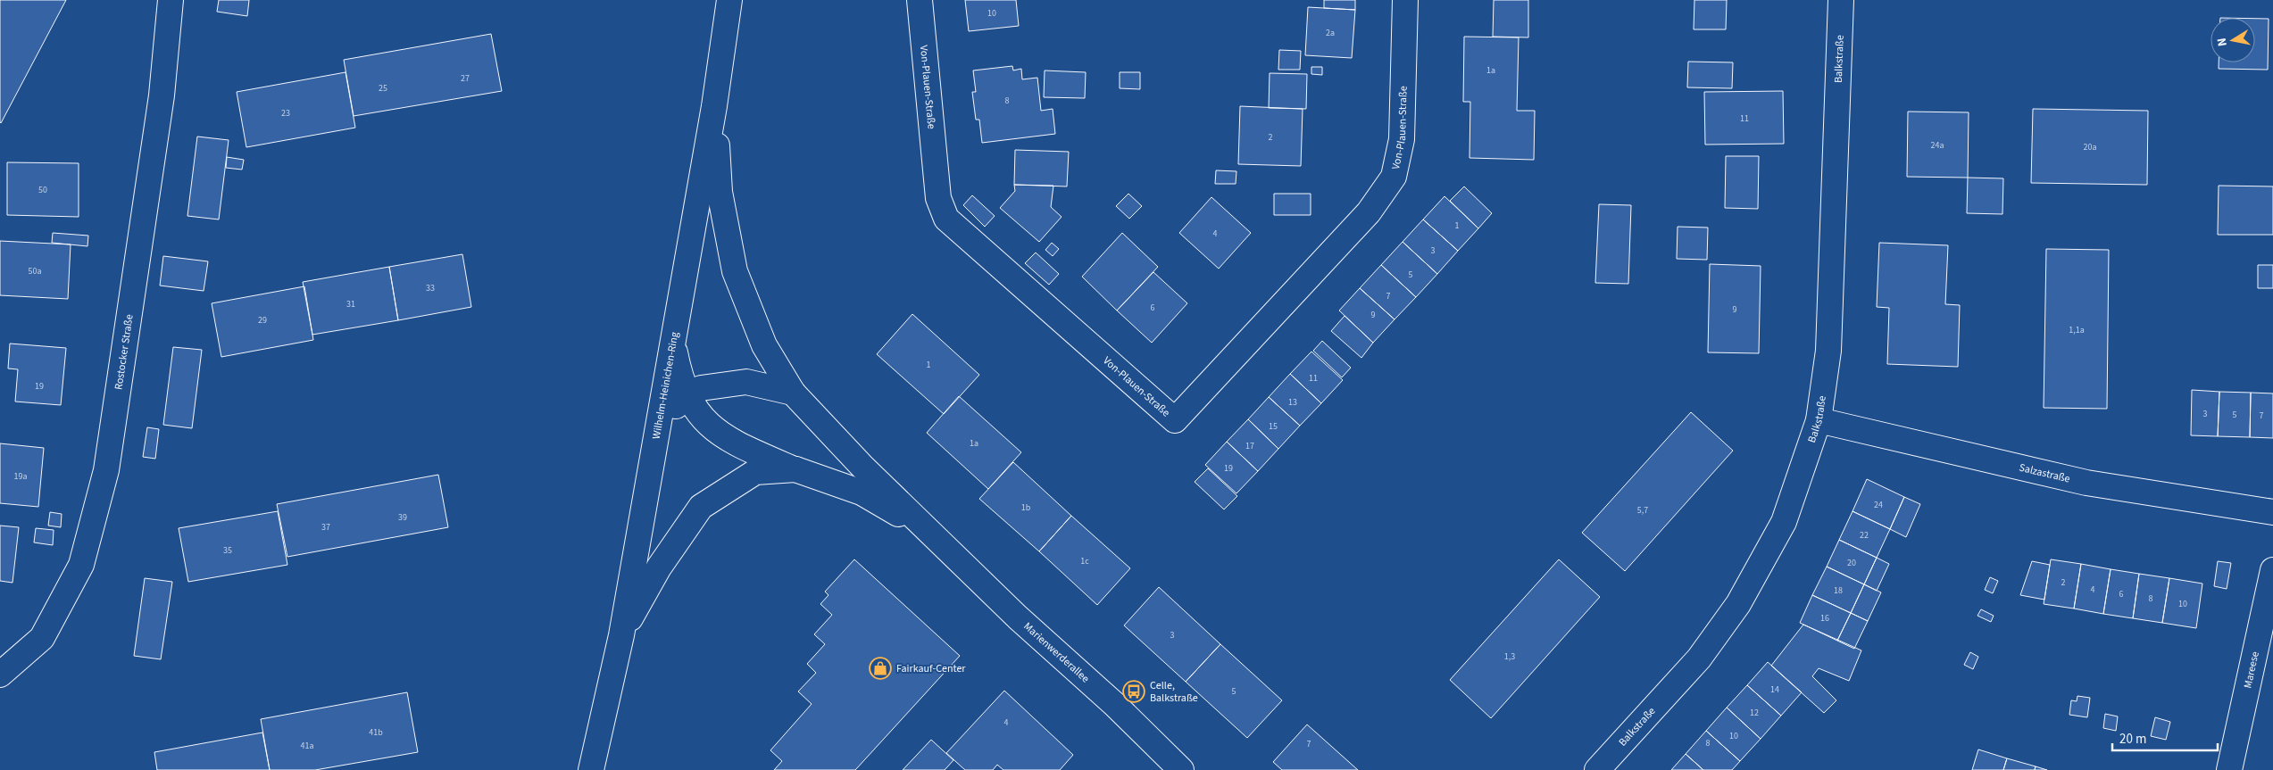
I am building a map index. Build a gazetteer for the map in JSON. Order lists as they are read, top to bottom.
{
  "streets": {
    "street": [
      "Balkstraße",
      "Von-Plauen-Straße",
      "Rostocker Straße",
      "Wilhelm-Heinichen-Ring",
      "Salzastraße",
      "Marienwerderallee",
      "Mareese"
    ]
  },
  "crossings": [
    ["Balkstraße", "Salzastraße"],
    ["Wilhelm-Heinichen-Ring", "Marienwerderallee"]
  ],
  "places": {
    "shop": ["Fairkauf-Center"],
    "bus stop": ["Celle, Balkstraße"]
  },
  "house_numbers": [
    "10",
    "2a",
    "1a",
    "27",
    "25",
    "8",
    "23",
    "11",
    "2",
    "24a",
    "20a",
    "50",
    "1",
    "4",
    "3",
    "50a",
    "5",
    "33",
    "7",
    "31",
    "6",
    "9",
    "9",
    "29",
    "1,1a",
    "1",
    "11",
    "19",
    "13",
    "3",
    "5",
    "7",
    "15",
    "1a",
    "17",
    "19",
    "19a",
    "24",
    "1b",
    "5,7",
    "39",
    "37",
    "22",
    "35",
    "1c",
    "20",
    "2",
    "4",
    "18",
    "6",
    "8",
    "10",
    "16",
    "3",
    "1,3",
    "14",
    "5",
    "12",
    "4",
    "41b",
    "10",
    "8",
    "7",
    "41a"
  ],
  "scale_bar": "20 m",
  "north": "left"
}
